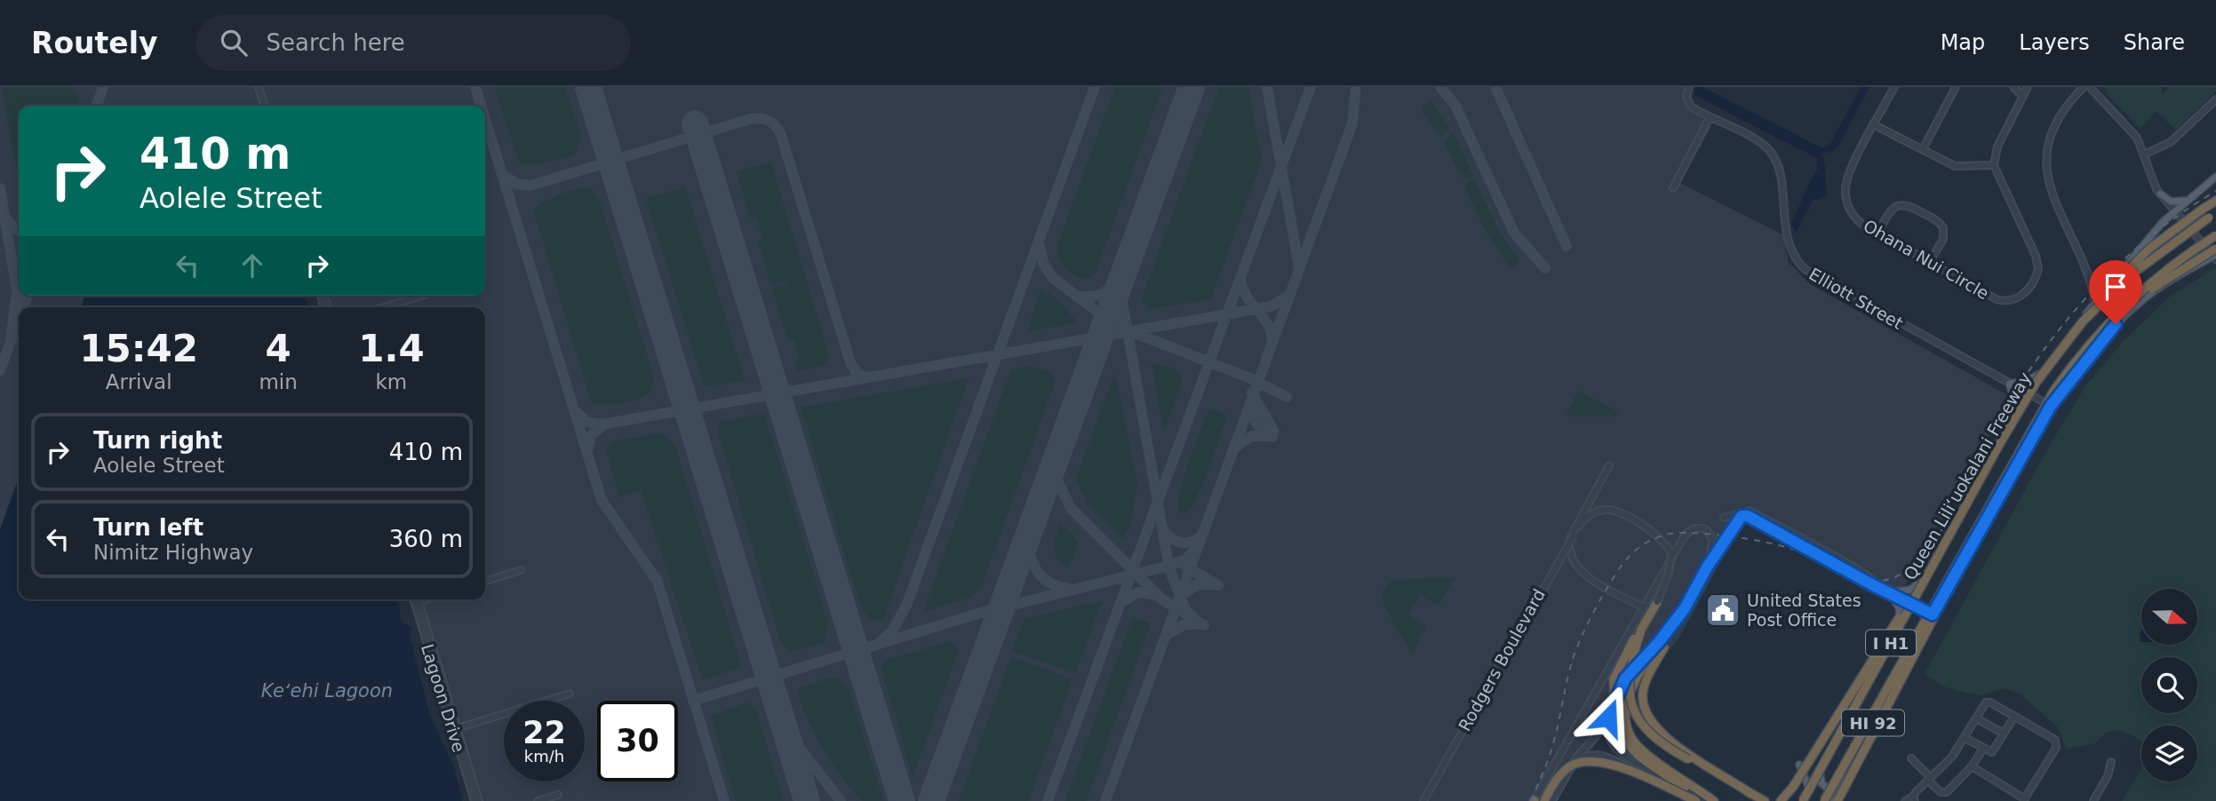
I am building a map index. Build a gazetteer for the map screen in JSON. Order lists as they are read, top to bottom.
{
  "streets": {
    "highway": ["Queen Liliʻuokalani Freeway", "I H1"],
    "main road": ["HI 92"],
    "street": [
      "Ohana Nui Circle",
      "Elliott Street",
      "Rodgers Boulevard",
      "Lagoon Drive"
    ]
  },
  "crossings": [
    ["Elliott Street", "HI 92"],
    ["Queen Liliʻuokalani Freeway", "HI 92"]
  ],
  "water": ["Keʻehi Lagoon"],
  "places": {
    "public building": ["United States Post Office"]
  },
  "north": "right",
  "page": {
    "header": "Routely",
    "search": "Search here",
    "nav": ["Map", "Layers", "Share"],
    "turn": ["410 m", "Aolele Street"],
    "eta": [
      "15:42",
      "Arrival",
      "4",
      "min",
      "1.4",
      "km"
    ],
    "list": [
      {
        "name": "Turn right",
        "note": "Aolele Street",
        "value": "410 m"
      },
      {
        "name": "Turn left",
        "note": "Nimitz Highway",
        "value": "360 m"
      }
    ],
    "speed": "22 km/h",
    "limit": "30"
  }
}
